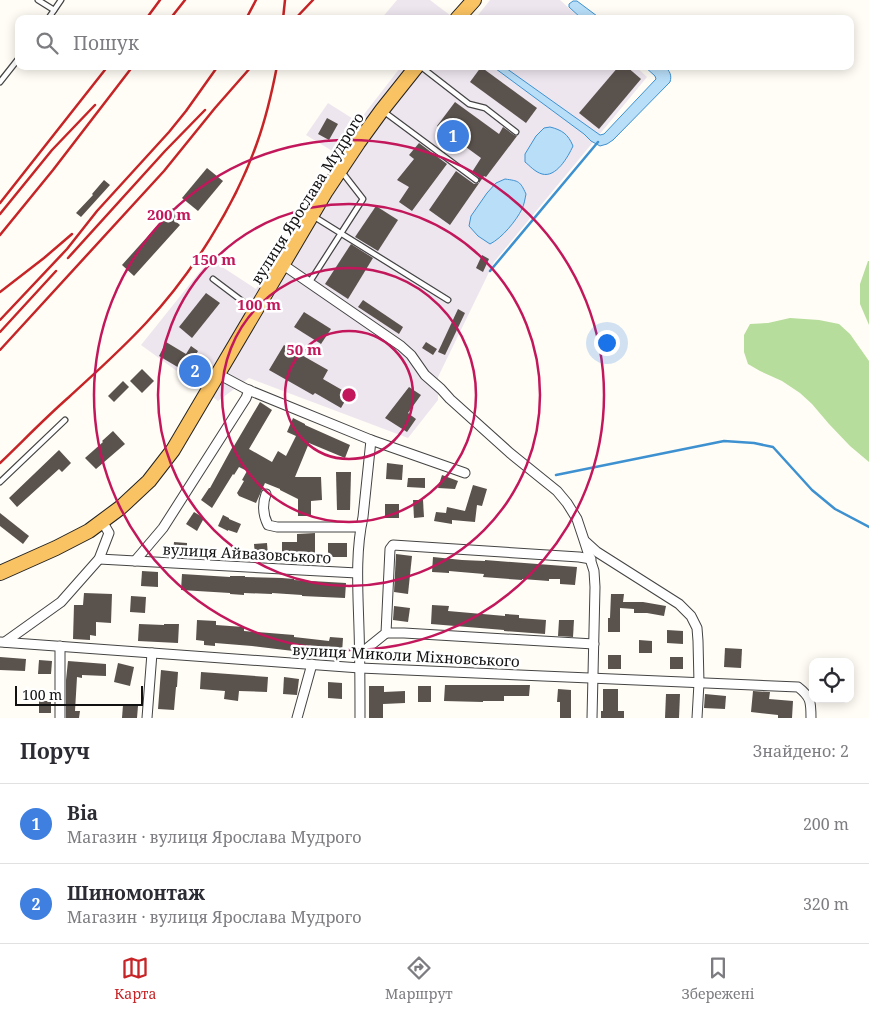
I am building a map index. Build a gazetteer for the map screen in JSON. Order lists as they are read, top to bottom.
{
  "streets": {
    "highway": ["вулиця Ярослава Мудрого"],
    "street": ["вулиця Айвазовського", "вулиця Миколи Міхновського"]
  },
  "scale_bar": "100 m",
  "page": {
    "search": "Пошук",
    "pins": ["1", "2"],
    "scale": "100 m",
    "heading": ["Поруч", "Знайдено: 2"],
    "list": [
      {
        "mark": "1",
        "name": "Віа",
        "note": "Магазин · вулиця Ярослава Мудрого",
        "value": "200 m"
      },
      {
        "mark": "2",
        "name": "Шиномонтаж",
        "note": "Магазин · вулиця Ярослава Мудрого",
        "value": "320 m"
      }
    ],
    "nav": ["Карта", "Маршрут", "Збережені"]
  },
  "rings": [
    "200 m",
    "150 m",
    "100 m",
    "50 m"
  ]
}
